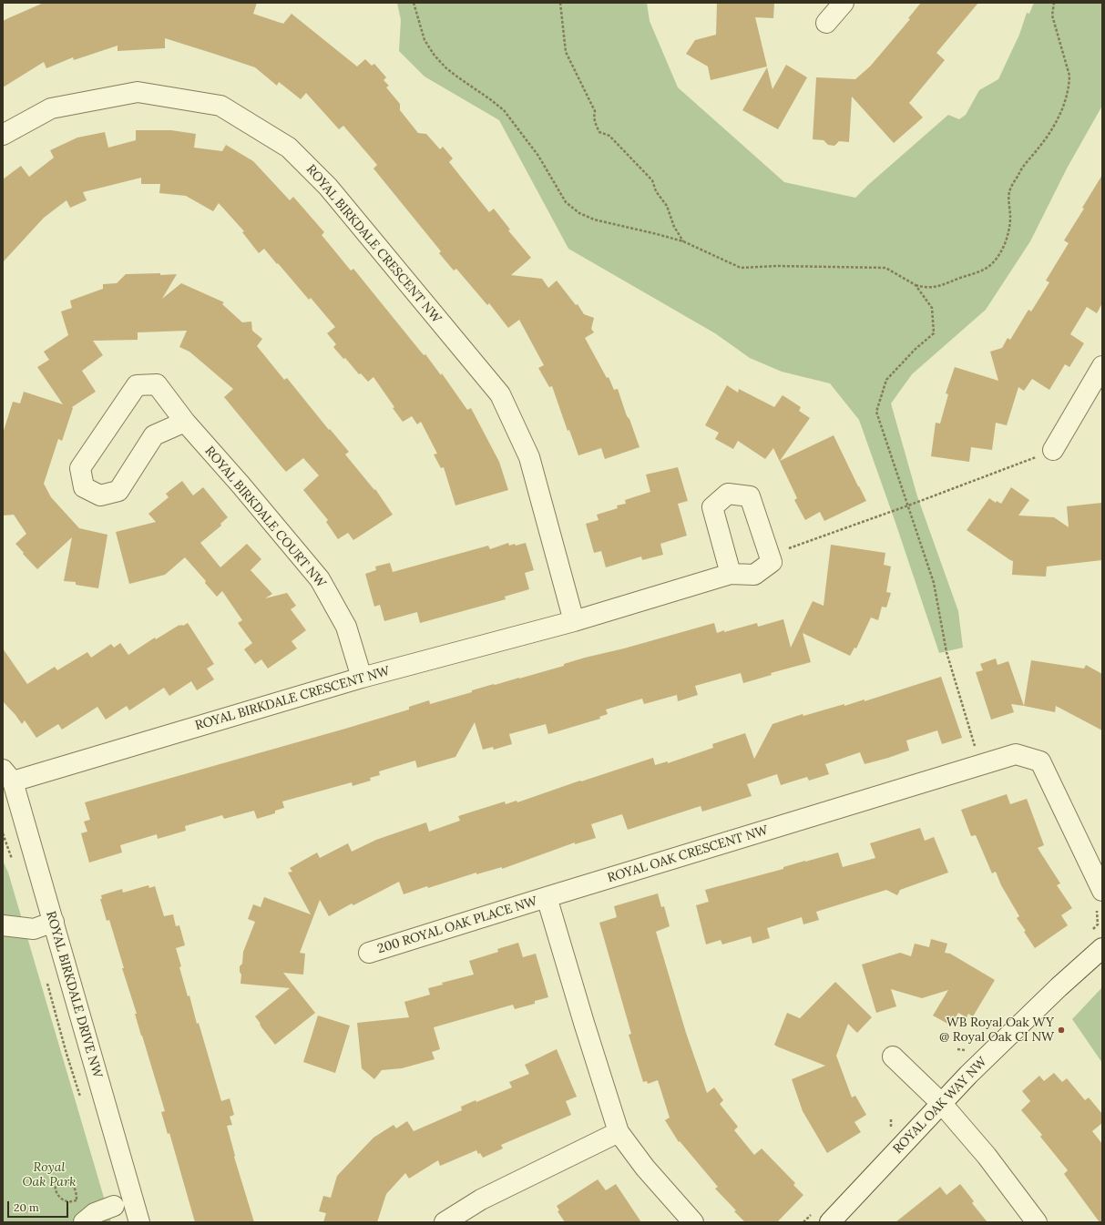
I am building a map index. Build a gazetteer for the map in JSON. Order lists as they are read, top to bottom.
{
  "streets": {
    "street": [
      "ROYAL BIRKDALE CRESCENT NW",
      "ROYAL BIRKDALE COURT NW",
      "ROYAL OAK CRESCENT NW",
      "200 ROYAL OAK PLACE NW",
      "ROYAL BIRKDALE DRIVE NW",
      "ROYAL OAK WAY NW"
    ]
  },
  "crossings": [
    ["ROYAL BIRKDALE CRESCENT NW", "ROYAL BIRKDALE COURT NW"],
    ["ROYAL BIRKDALE CRESCENT NW", "ROYAL BIRKDALE DRIVE NW"],
    ["ROYAL OAK CRESCENT NW", "200 ROYAL OAK PLACE NW"]
  ],
  "parks": ["Royal Oak Park"],
  "places": ["WB Royal Oak WY @ Royal Oak CI NW"],
  "scale_bar": "20 m"
}
